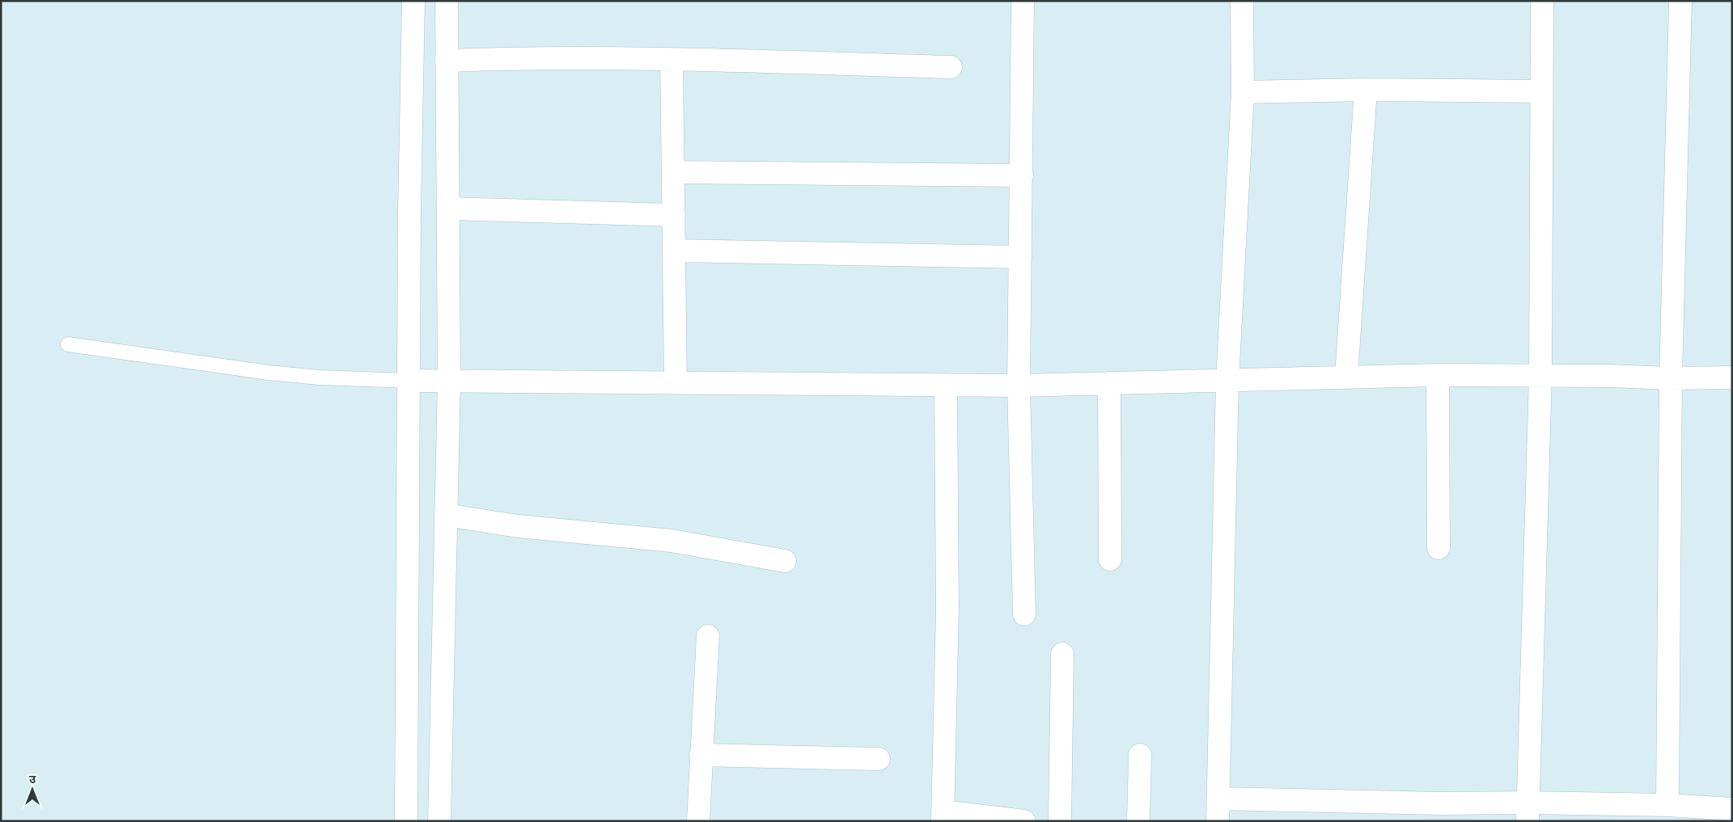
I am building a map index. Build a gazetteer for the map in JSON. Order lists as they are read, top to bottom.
{
  "north": "top"
}
